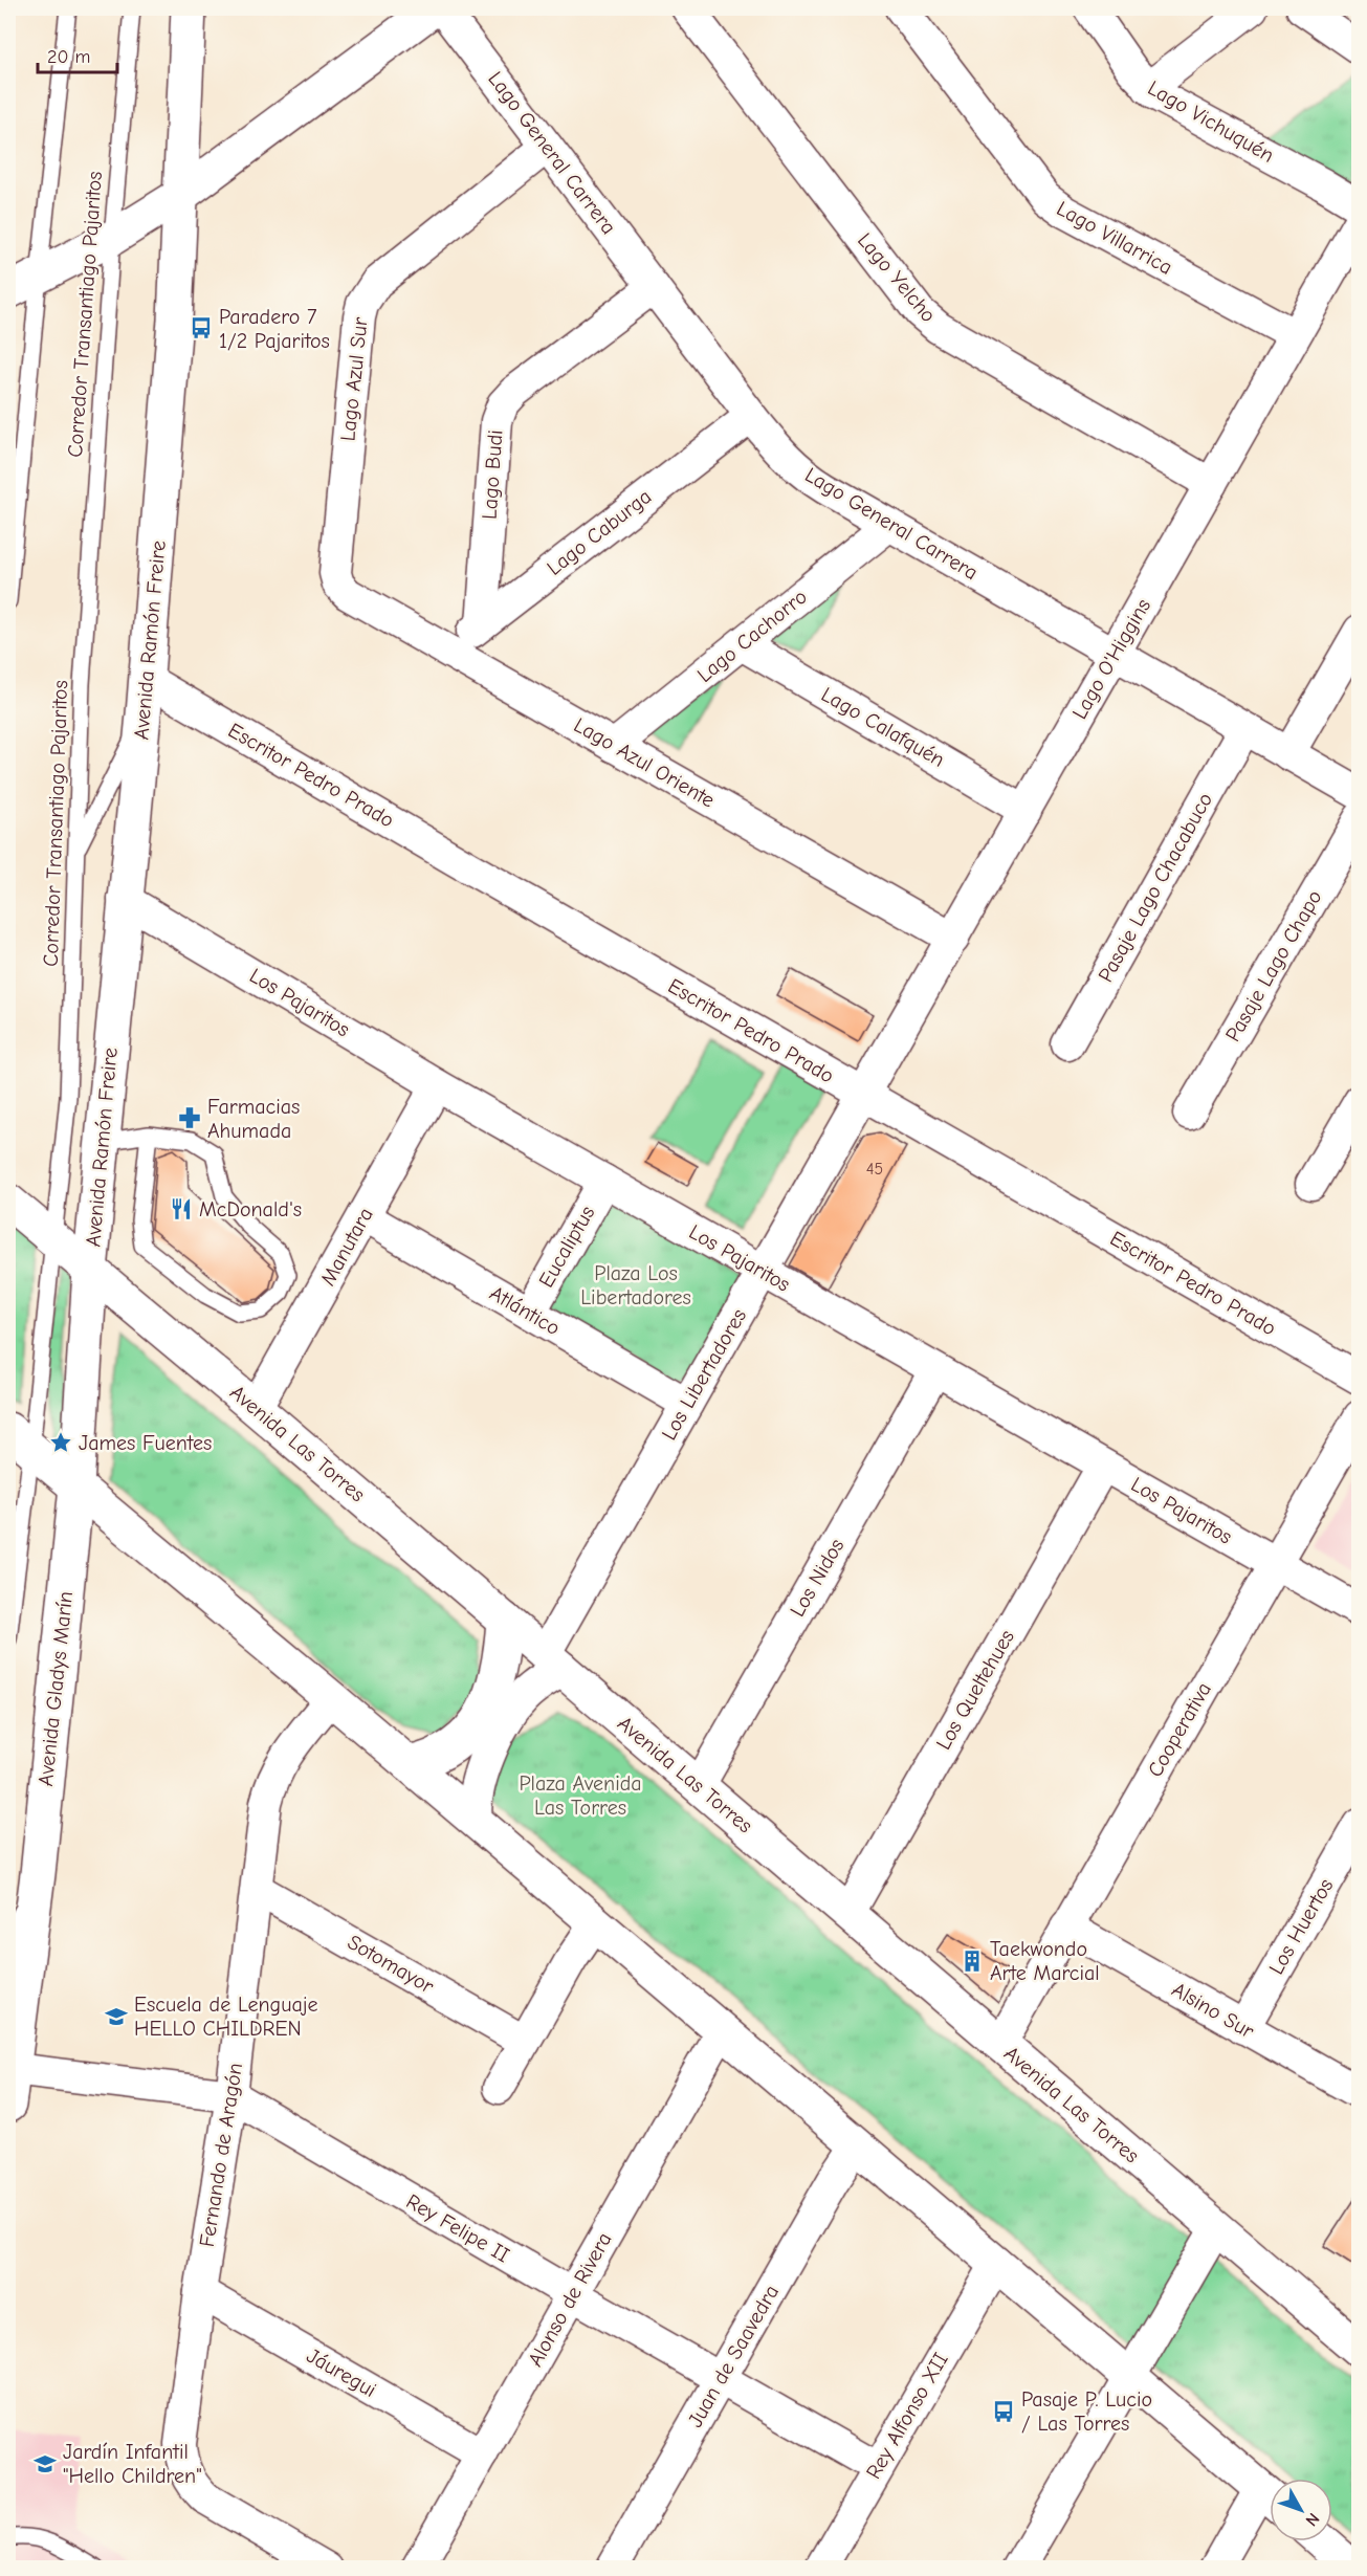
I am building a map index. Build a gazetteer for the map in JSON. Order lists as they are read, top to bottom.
{
  "streets": {
    "street": [
      "Lago Vichuquén",
      "Lago General Carrera",
      "Lago Villarrica",
      "Lago Yelcho",
      "Lago Azul Sur",
      "Lago Budi",
      "Lago Caburga",
      "Lago Cachorro",
      "Avenida Ramón Freire",
      "Lago O'Higgins",
      "Lago Calafquén",
      "Lago Azul Oriente",
      "Escritor Pedro Prado",
      "Pasaje Lago Chacabuco",
      "Pasaje Lago Chapo",
      "Los Pajaritos",
      "Manutara",
      "Eucaliptus",
      "Atlántico",
      "Los Libertadores",
      "Avenida Las Torres",
      "Los Nidos",
      "Avenida Gladys Marín",
      "Los Queltehues",
      "Cooperativa",
      "Los Huertos",
      "Sotomayor",
      "Alsino Sur",
      "Fernando de Aragón",
      "Rey Felipe II",
      "Alonso de Rivera",
      "Juan de Saavedra",
      "Jáuregui",
      "Rey Alfonso XII"
    ],
    "lane": ["Corredor Transantiago Pajaritos"]
  },
  "crossings": [
    ["Lago General Carrera", "Lago Azul Sur"],
    ["Lago General Carrera", "Lago Budi"],
    ["Lago General Carrera", "Lago Caburga"],
    ["Lago General Carrera", "Lago Cachorro"],
    ["Lago General Carrera", "Lago O'Higgins"],
    ["Lago General Carrera", "Pasaje Lago Chacabuco"],
    ["Lago Villarrica", "Lago O'Higgins"],
    ["Lago Yelcho", "Lago O'Higgins"],
    ["Corredor Transantiago Pajaritos", "Avenida Las Torres"],
    ["Lago Azul Sur", "Lago Azul Oriente"],
    ["Lago Budi", "Lago Caburga"],
    ["Lago Caburga", "Lago Azul Oriente"],
    ["Lago Cachorro", "Lago Calafquén"],
    ["Lago Cachorro", "Lago Azul Oriente"],
    ["Avenida Ramón Freire", "Escritor Pedro Prado"],
    ["Avenida Ramón Freire", "Los Pajaritos"],
    ["Avenida Ramón Freire", "Avenida Las Torres"],
    ["Avenida Ramón Freire", "Avenida Gladys Marín"],
    ["Lago O'Higgins", "Lago Calafquén"],
    ["Lago O'Higgins", "Lago Azul Oriente"],
    ["Lago O'Higgins", "Escritor Pedro Prado"],
    ["Lago O'Higgins", "Los Libertadores"],
    ["Escritor Pedro Prado", "Los Libertadores"],
    ["Los Pajaritos", "Manutara"],
    ["Los Pajaritos", "Eucaliptus"],
    ["Los Pajaritos", "Los Libertadores"],
    ["Los Pajaritos", "Los Nidos"],
    ["Los Pajaritos", "Los Queltehues"],
    ["Los Pajaritos", "Cooperativa"],
    ["Manutara", "Atlántico"],
    ["Manutara", "Avenida Las Torres"],
    ["Eucaliptus", "Atlántico"],
    ["Atlántico", "Los Libertadores"],
    ["Los Libertadores", "Avenida Las Torres"],
    ["Avenida Las Torres", "Los Nidos"],
    ["Avenida Las Torres", "Avenida Gladys Marín"],
    ["Avenida Las Torres", "Los Queltehues"],
    ["Avenida Las Torres", "Cooperativa"],
    ["Avenida Gladys Marín", "Rey Felipe II"],
    ["Cooperativa", "Alsino Sur"],
    ["Los Huertos", "Alsino Sur"],
    ["Sotomayor", "Fernando de Aragón"],
    ["Fernando de Aragón", "Rey Felipe II"],
    ["Fernando de Aragón", "Jáuregui"],
    ["Rey Felipe II", "Alonso de Rivera"],
    ["Rey Felipe II", "Juan de Saavedra"],
    ["Rey Felipe II", "Rey Alfonso XII"],
    ["Alonso de Rivera", "Jáuregui"]
  ],
  "parks": ["Plaza Los Libertadores", "Plaza Avenida Las Torres"],
  "places": {
    "bus stop": ["Paradero 7 1/2 Pajaritos", "Pasaje P. Lucio / Las Torres"],
    "pharmacy": ["Farmacias Ahumada"],
    "restaurant": ["McDonald's"],
    "place": ["James Fuentes"],
    "building": ["Taekwondo Arte Marcial"],
    "school or university": ["Escuela de Lenguaje HELLO CHILDREN", "Jardín Infantil \"Hello Children\""]
  },
  "house_numbers": ["45"],
  "scale_bar": "20 m",
  "north": "bottom right"
}
